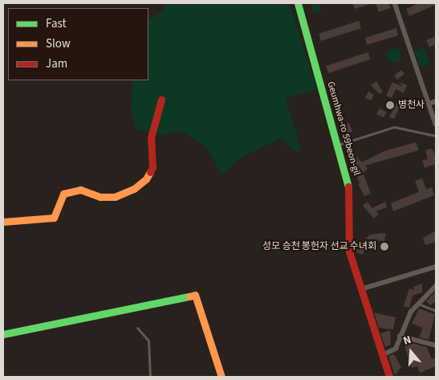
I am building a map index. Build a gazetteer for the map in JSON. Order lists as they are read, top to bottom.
{
  "streets": {
    "street": ["Geumhwa-ro 59beon-gil"]
  },
  "places": ["병천사", "성모 승천 봉헌자 선교 수녀회"],
  "legend": ["Fast", "Slow", "Jam"],
  "north": "top"
}
